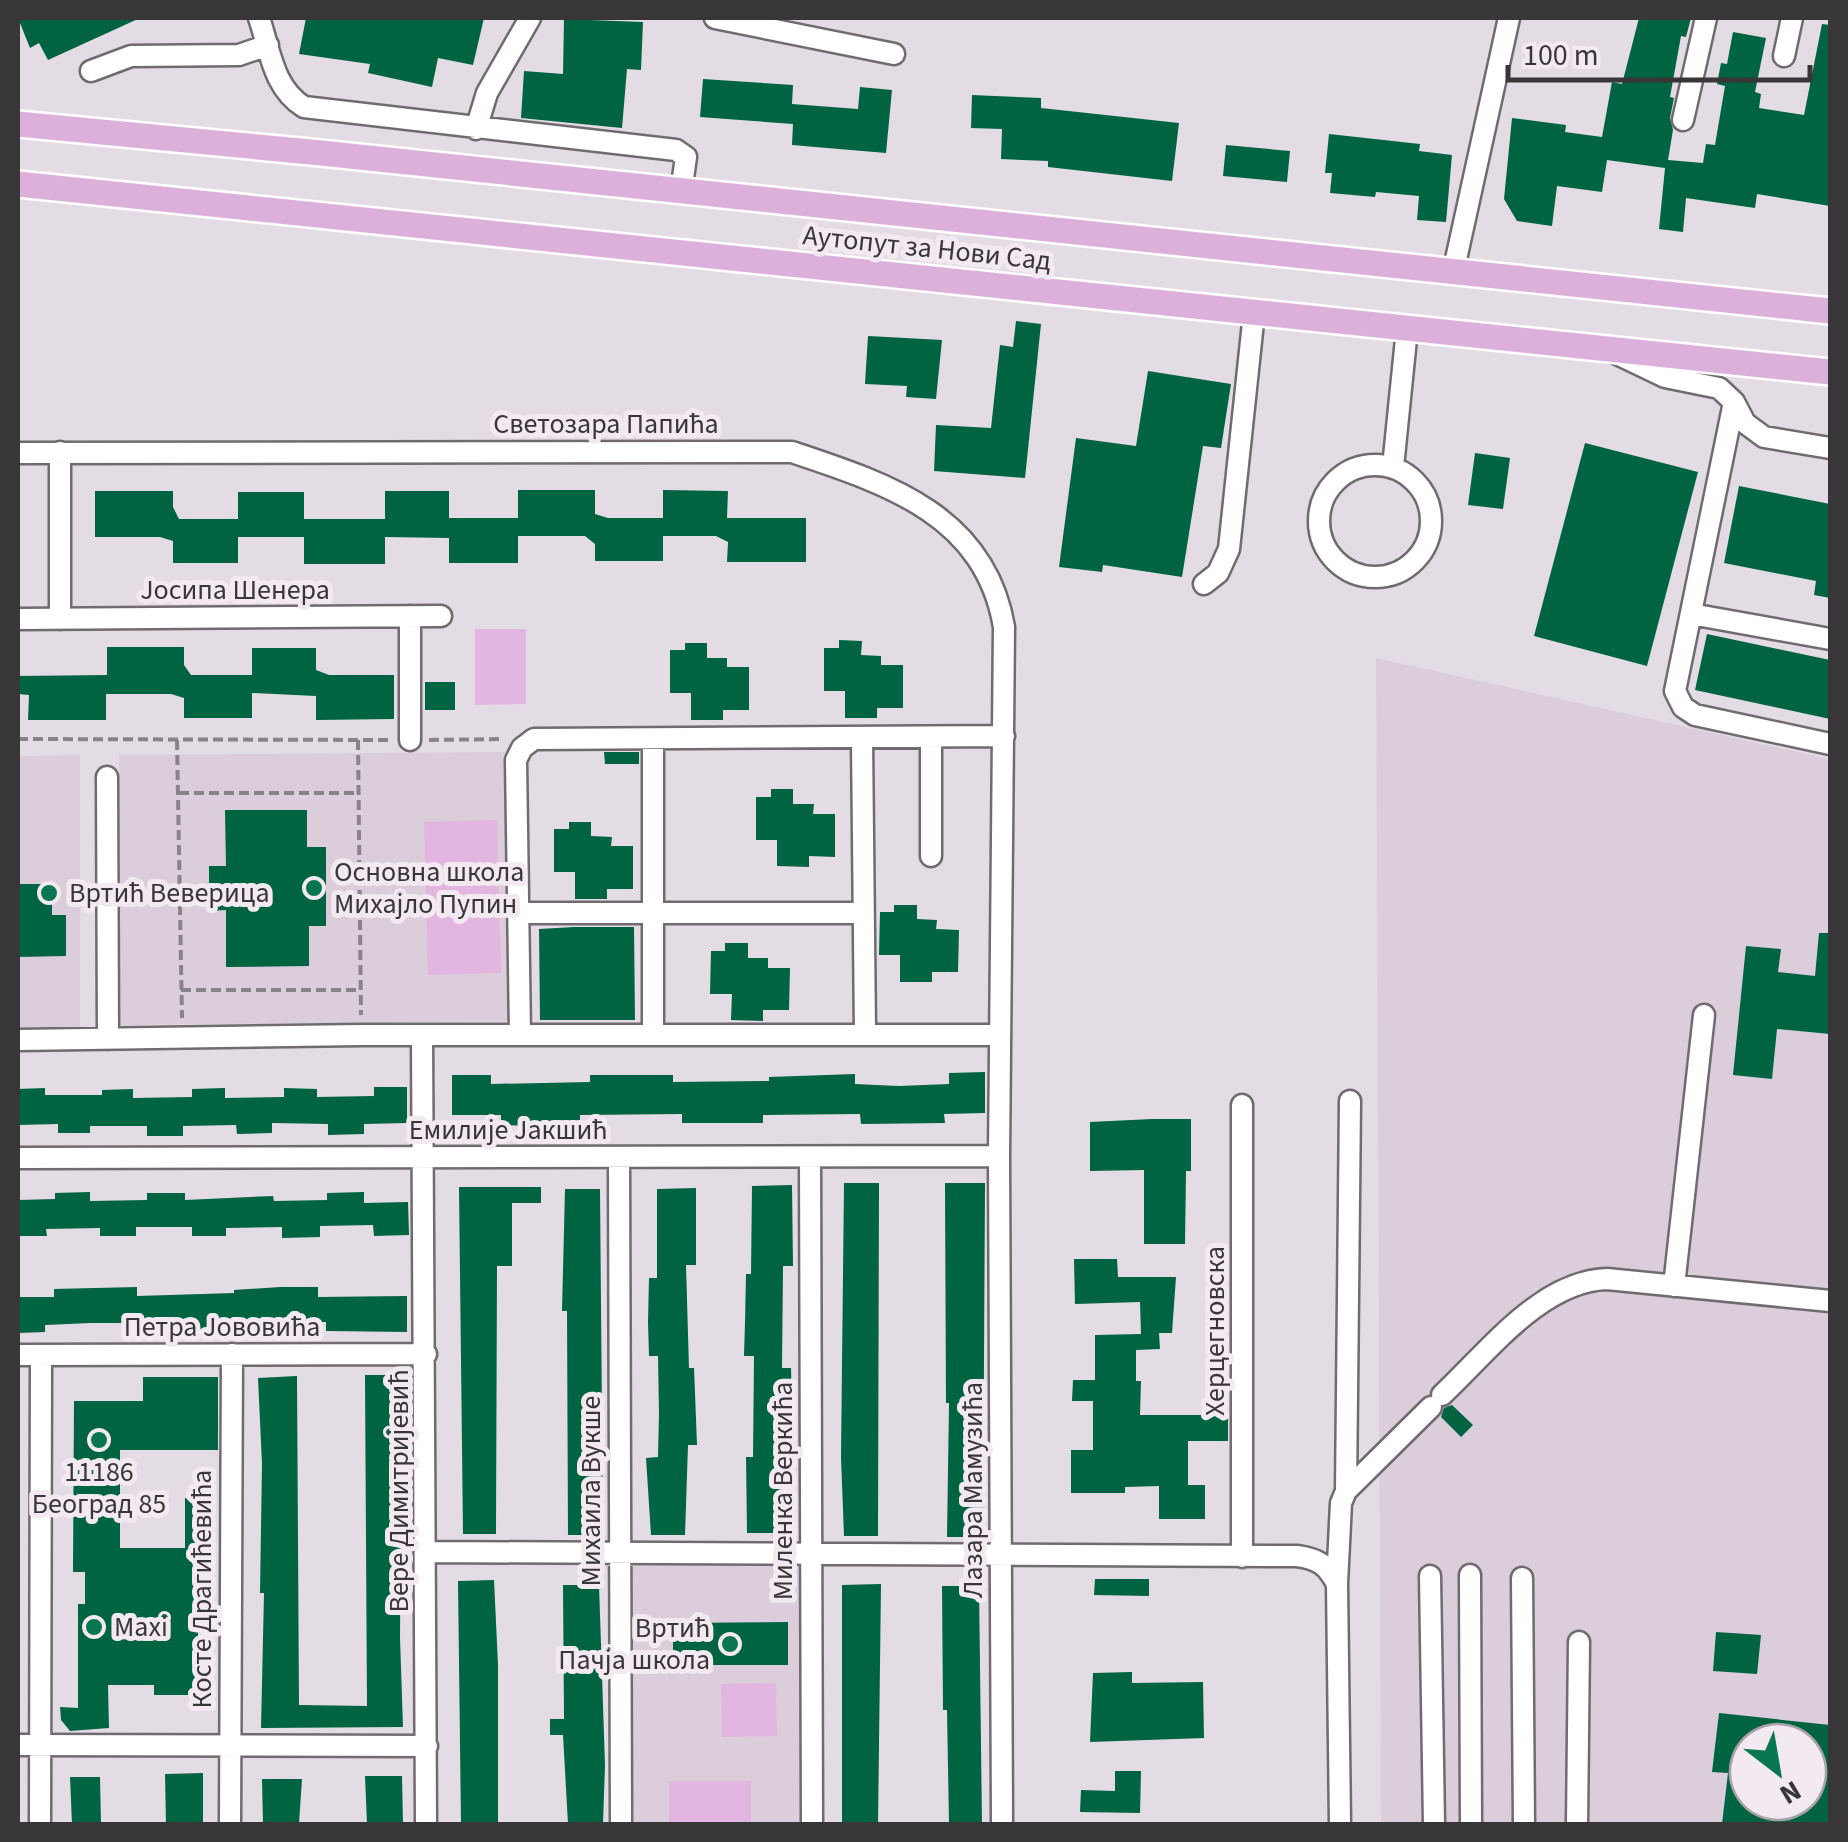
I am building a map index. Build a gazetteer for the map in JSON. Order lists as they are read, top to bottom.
{
  "streets": {
    "main road": ["Аутопут за Нови Сад"],
    "street": [
      "Светозара Папића",
      "Јосипа Шенера",
      "Емилије Јакшић",
      "Петра Јововића",
      "Херцегновска",
      "Лазара Мамузића",
      "Вере Димитријевић",
      "Михаила Вукше",
      "Миленка Веркића",
      "Косте Драгићевића"
    ]
  },
  "crossings": [
    ["Светозара Папића", "Емилије Јакшић"],
    ["Светозара Папића", "Лазара Мамузића"],
    ["Емилије Јакшић", "Лазара Мамузића"],
    ["Емилије Јакшић", "Вере Димитријевић"],
    ["Емилије Јакшић", "Михаила Вукше"],
    ["Емилије Јакшић", "Миленка Веркића"],
    ["Петра Јововића", "Вере Димитријевић"],
    ["Петра Јововића", "Косте Драгићевића"]
  ],
  "places": [
    "Основна школа Михајло Пупин",
    "Вртић Веверица",
    "11186 Београд 85",
    "Maxi",
    "Вртић Пачја школа"
  ],
  "scale_bar": "100 m",
  "north": "bottom right"
}
